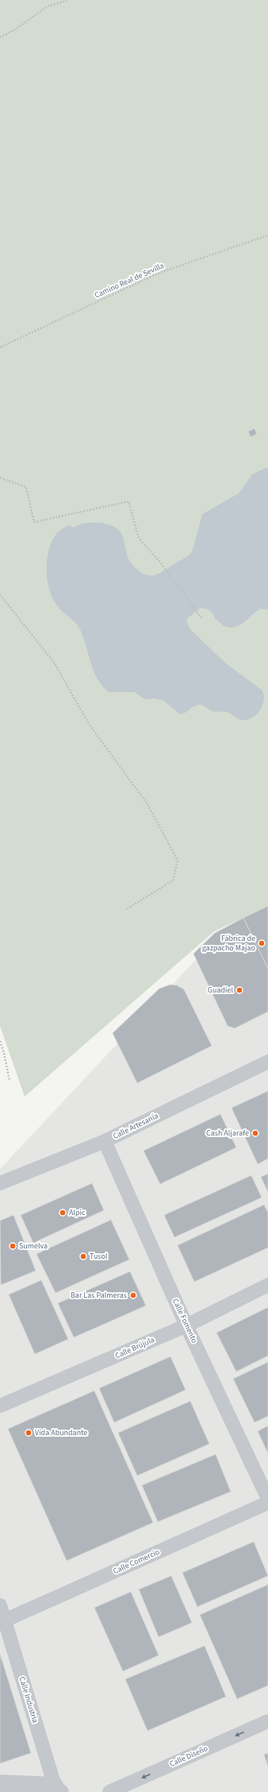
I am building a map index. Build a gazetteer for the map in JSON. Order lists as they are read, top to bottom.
{
  "streets": {
    "street": [
      "Calle Artesanía",
      "Calle Fomento",
      "Calle Brújula",
      "Calle Comercio",
      "Calle Industria",
      "Calle Diseño"
    ],
    "path": ["Camino Real de Sevilla"]
  },
  "crossings": [
    ["Calle Artesanía", "Calle Fomento"],
    ["Calle Fomento", "Calle Brújula"],
    ["Calle Comercio", "Calle Industria"]
  ],
  "one_way": ["Calle Diseño"],
  "places": [
    "Fábrica de gazpacho Majao",
    "Guadiel",
    "Cash Aljarafe",
    "Alpic",
    "Sumelva",
    "Tusol",
    "Bar Las Palmeras",
    "Vida Abundante"
  ]
}
